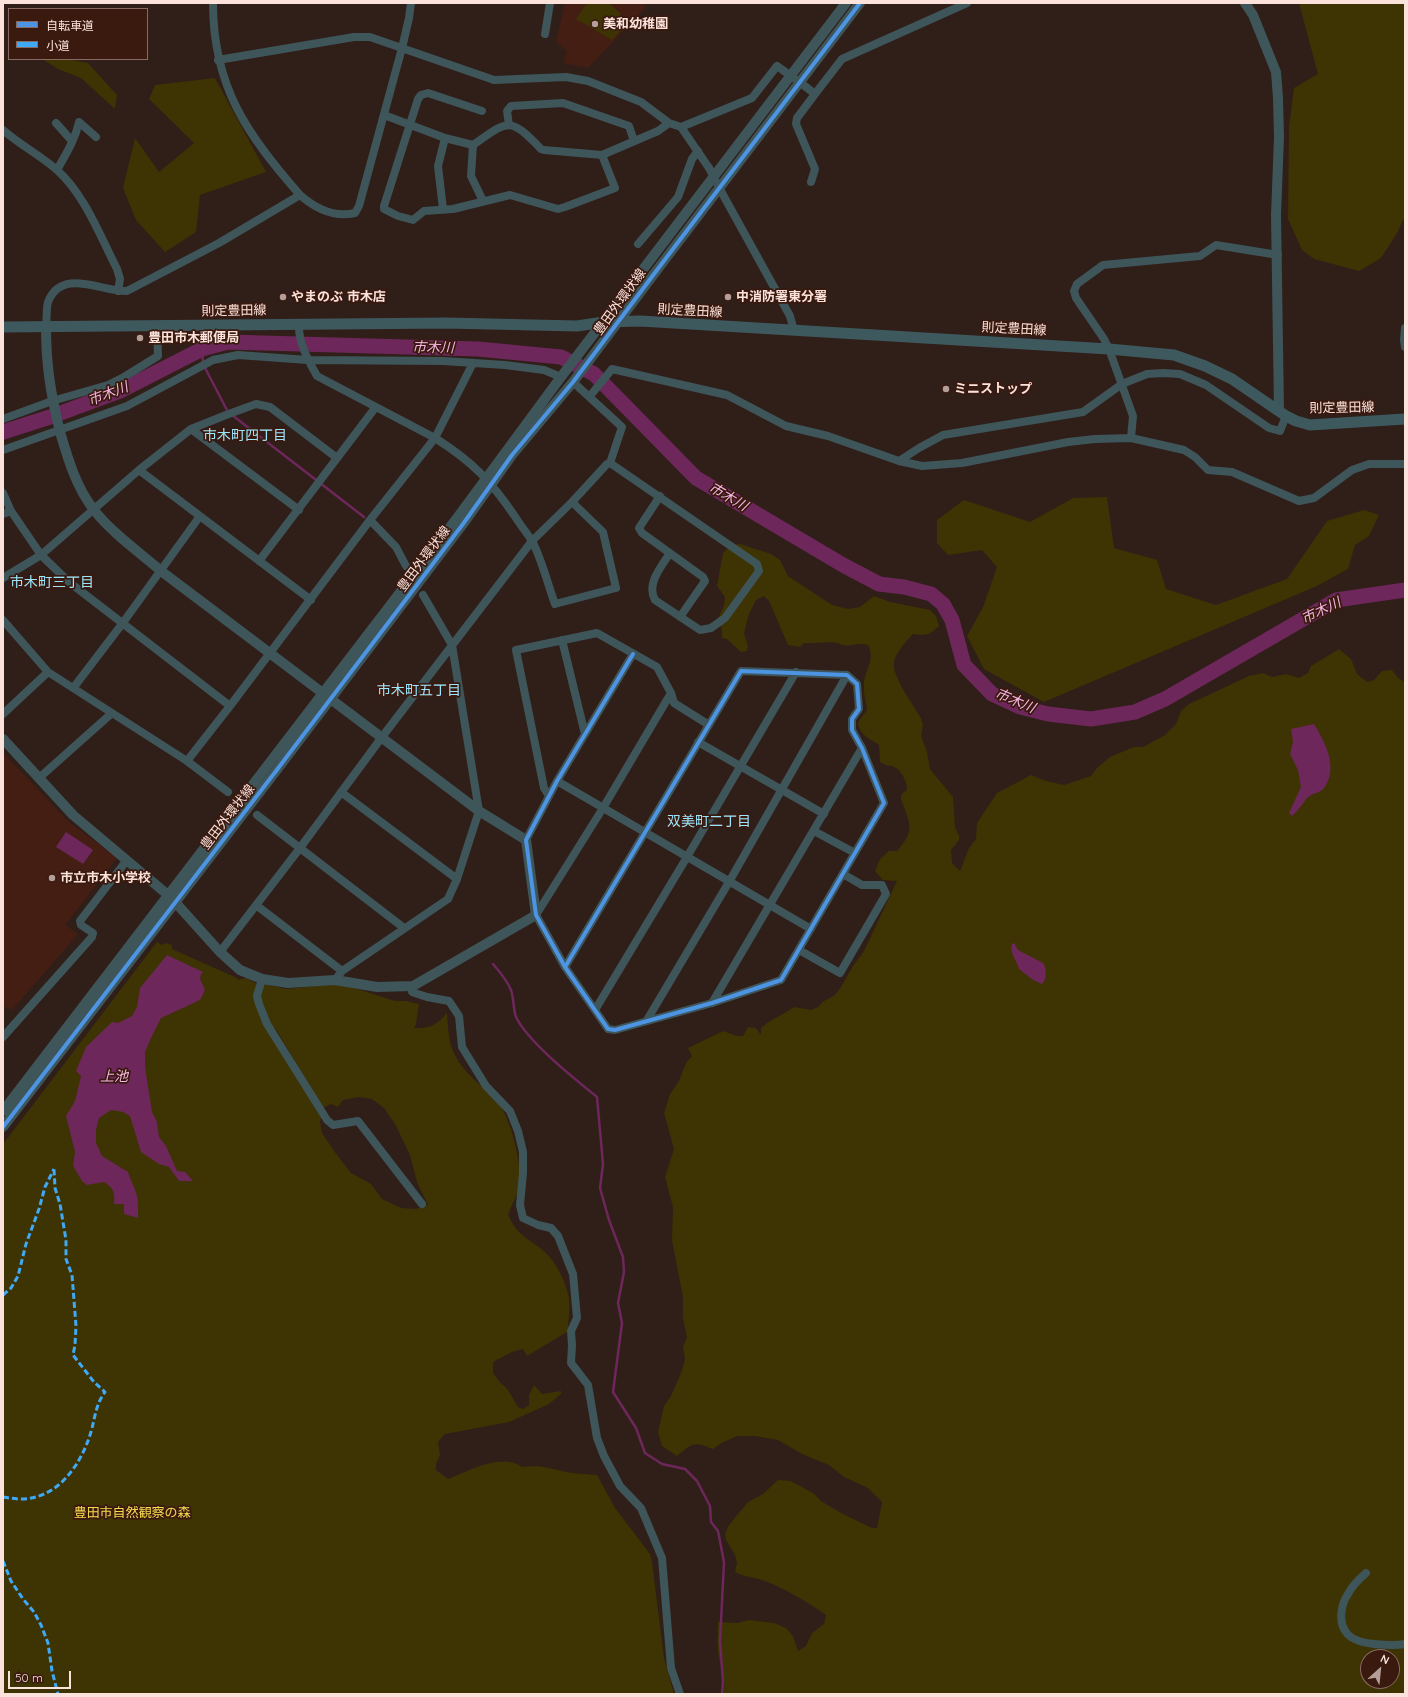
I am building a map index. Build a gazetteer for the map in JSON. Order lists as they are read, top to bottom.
{
  "streets": {
    "main road": ["則定豊田線"],
    "street": ["豊田外環状線"]
  },
  "crossings": [
    ["豊田外環状線", "則定豊田線"]
  ],
  "districts": [
    "市木町四丁目",
    "市木町三丁目",
    "市木町五丁目",
    "双美町二丁目"
  ],
  "water": ["市木川", "上池"],
  "parks": ["豊田市自然観察の森"],
  "places": [
    "美和幼稚園",
    "やまのぶ 市木店",
    "中消防署東分署",
    "豊田市木郵便局",
    "ミニストップ",
    "市立市木小学校"
  ],
  "legend": ["自転車道", "小道"],
  "scale_bar": "50 m",
  "north": "top right"
}
